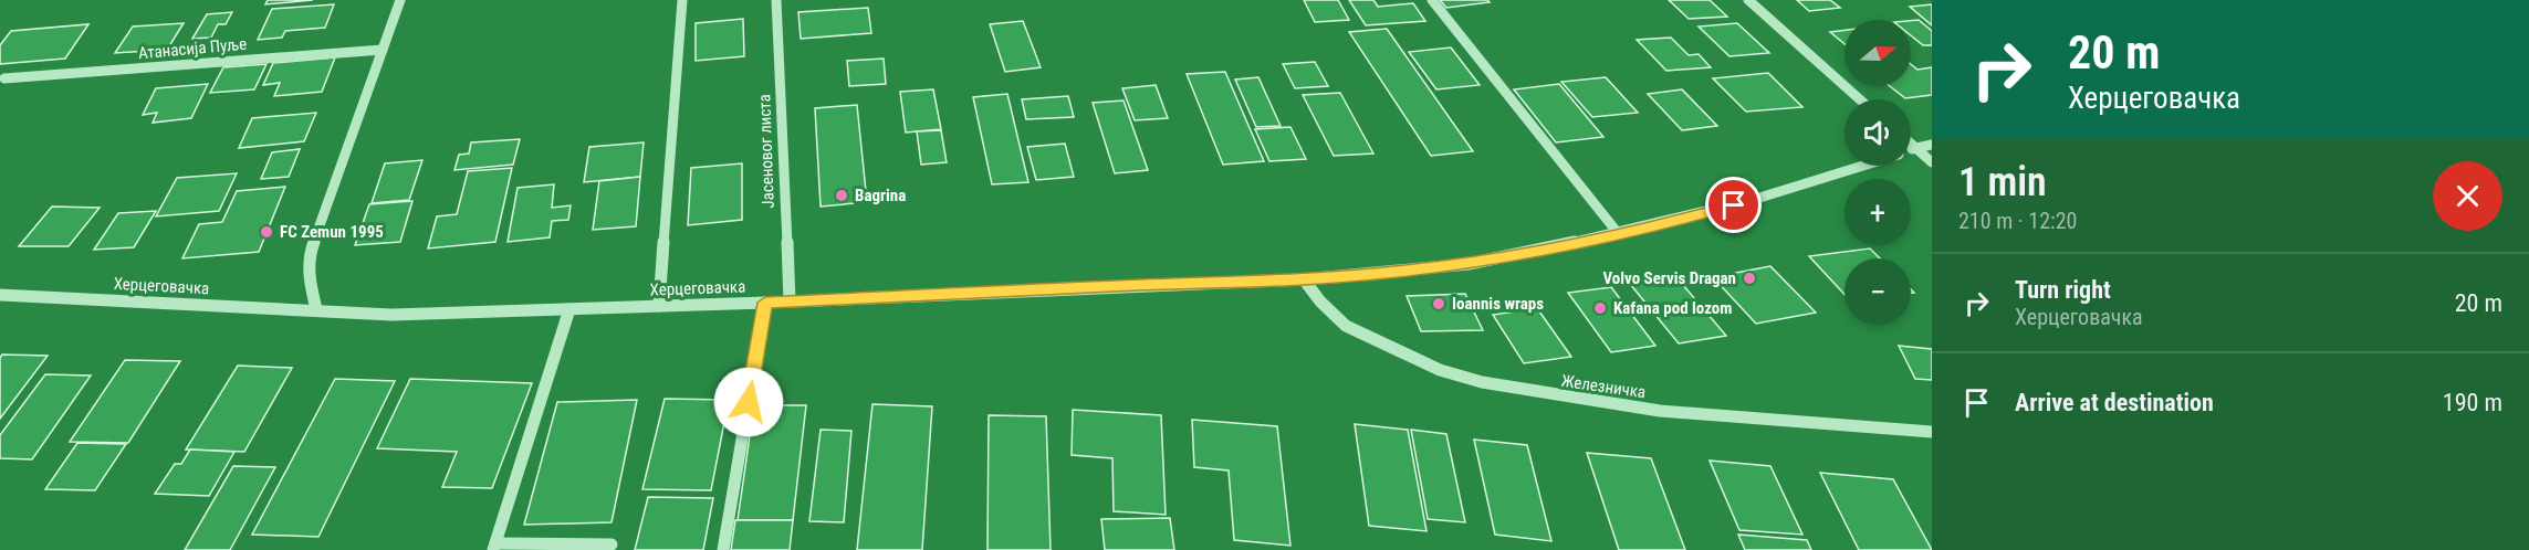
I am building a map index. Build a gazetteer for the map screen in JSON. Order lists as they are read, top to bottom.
{
  "streets": {
    "street": [
      "Атанасија Пуље",
      "Јасеновог листа",
      "Херцеговачка",
      "Железничка"
    ]
  },
  "crossings": [
    ["Јасеновог листа", "Херцеговачка"],
    ["Херцеговачка", "Железничка"]
  ],
  "places": [
    "Bagrina",
    "FC Zemun 1995",
    "Volvo Servis Dragan",
    "Ioannis wraps",
    "Kafana pod lozom"
  ],
  "north": "right",
  "page": {
    "turn": ["20 m", "Херцеговачка"],
    "map_buttons": ["+", "−"],
    "heading": ["1 min", "210 m · 12:20"],
    "list": [
      {
        "name": "Turn right",
        "note": "Херцеговачка",
        "value": "20 m"
      },
      {
        "name": "Arrive at destination",
        "value": "190 m"
      }
    ]
  }
}
